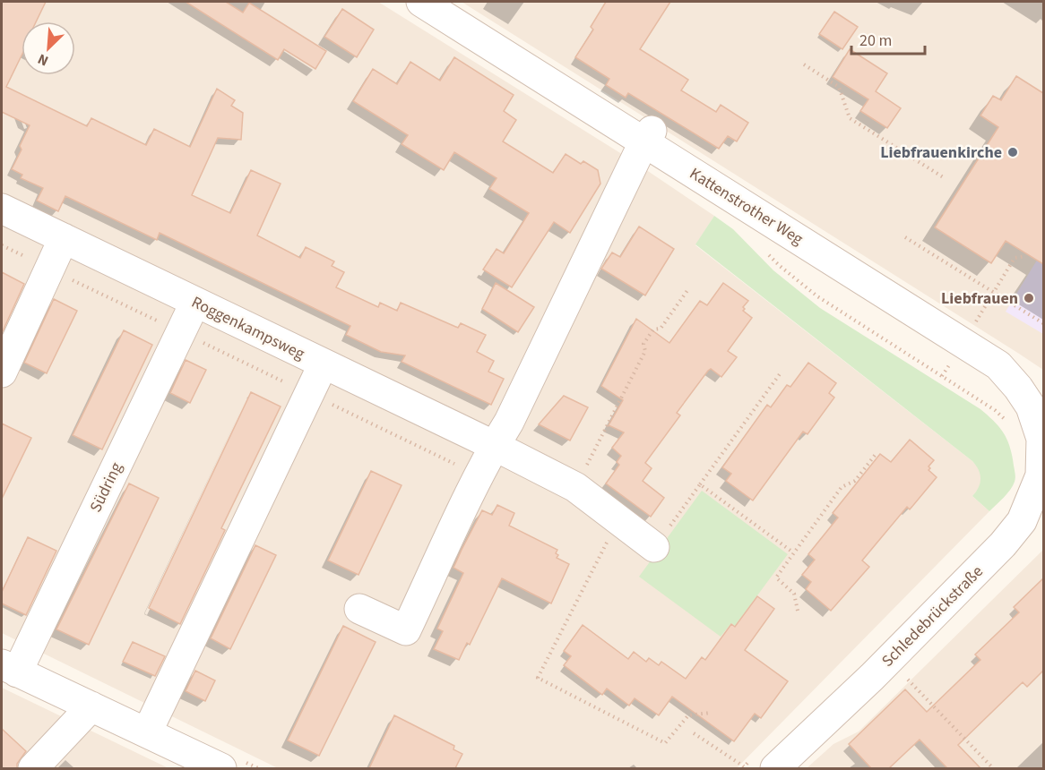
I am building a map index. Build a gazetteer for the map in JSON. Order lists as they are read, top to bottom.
{
  "streets": {
    "street": [
      "Kattenstrother Weg",
      "Roggenkampsweg",
      "Südring",
      "Schledebrückstraße"
    ]
  },
  "crossings": [
    ["Kattenstrother Weg", "Schledebrückstraße"],
    ["Roggenkampsweg", "Südring"]
  ],
  "places": ["Liebfrauenkirche", "Liebfrauen"],
  "scale_bar": "20 m",
  "north": "bottom left"
}
